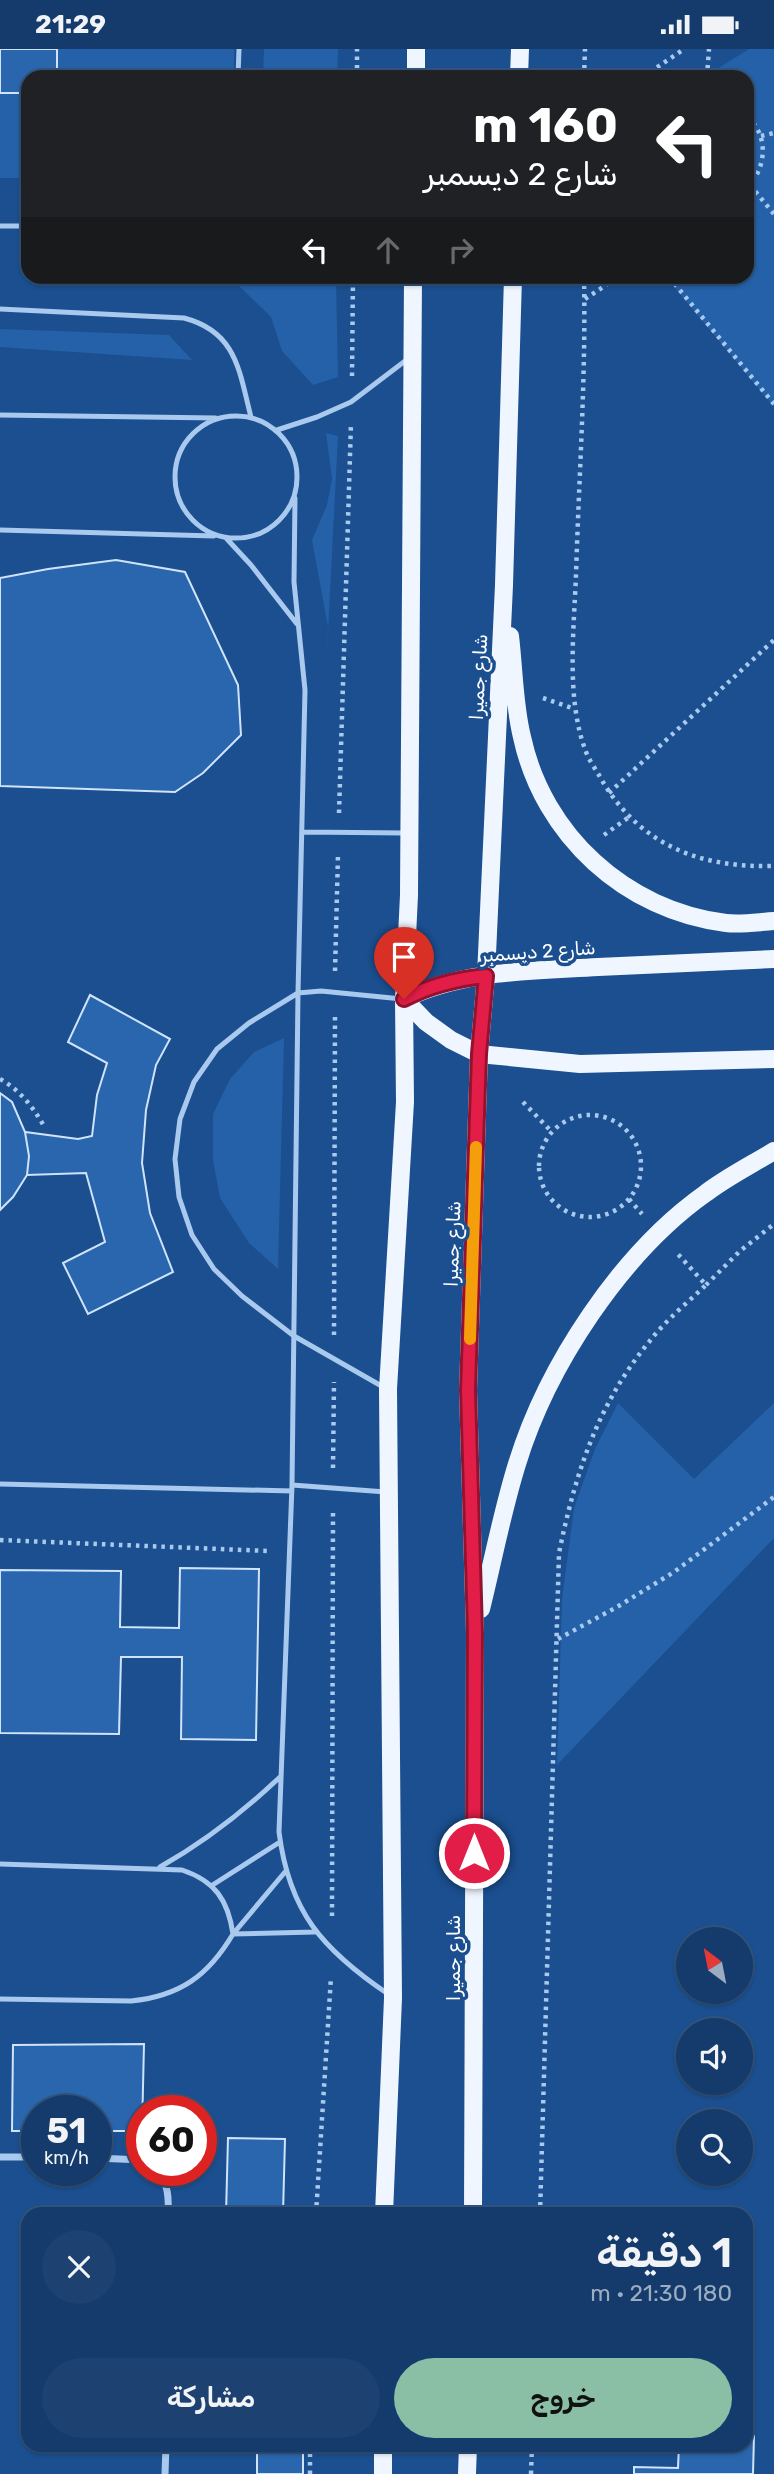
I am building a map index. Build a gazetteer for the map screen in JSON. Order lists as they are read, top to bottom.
{
  "streets": {
    "main road": ["شارع جميرا", "شارع 2 ديسمبر"]
  },
  "crossings": [
    ["شارع جميرا", "شارع 2 ديسمبر"]
  ],
  "north": "top left",
  "page": {
    "status": "21:29",
    "turn": ["160 m", "شارع 2 ديسمبر"],
    "speed": "51 km/h",
    "limit": "60",
    "heading": ["1 دقيقة", "180 m · 21:30"],
    "buttons": ["خروج", "مشاركة"]
  }
}
